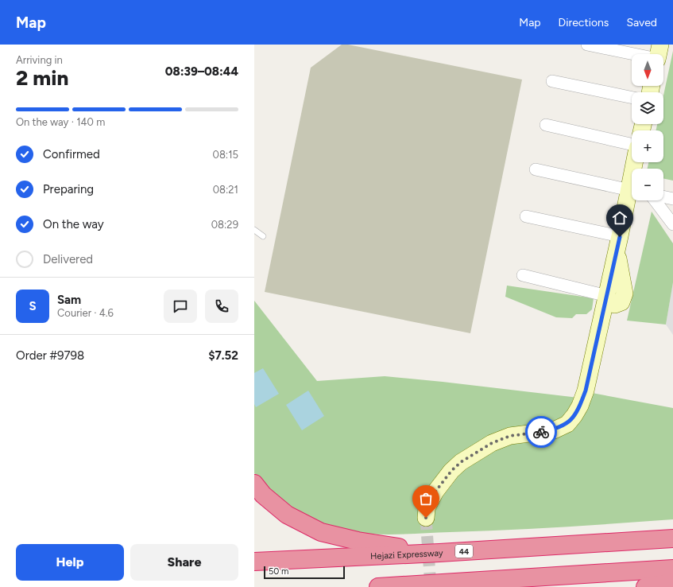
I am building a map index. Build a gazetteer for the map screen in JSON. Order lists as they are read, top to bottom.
{
  "streets": {
    "highway": ["44", "Hejazi Expressway"]
  },
  "scale_bar": "50 m",
  "north": "bottom",
  "page": {
    "header": "Map",
    "nav": ["Map", "Directions", "Saved"],
    "heading": ["2 min", "Arriving in", "08:39–08:44"],
    "panel": [
      "Sam",
      "Courier · 4.6",
      "Order #9798",
      "$7.52"
    ],
    "map_buttons": ["+", "−"],
    "bar": "On the way · 140 m",
    "list": [
      ["Confirmed", "08:15"],
      ["Preparing", "08:21"],
      ["On the way", "08:29"],
      "Delivered"
    ],
    "round": "S",
    "buttons": ["Help", "Share"],
    "scale": "50 m"
  }
}
